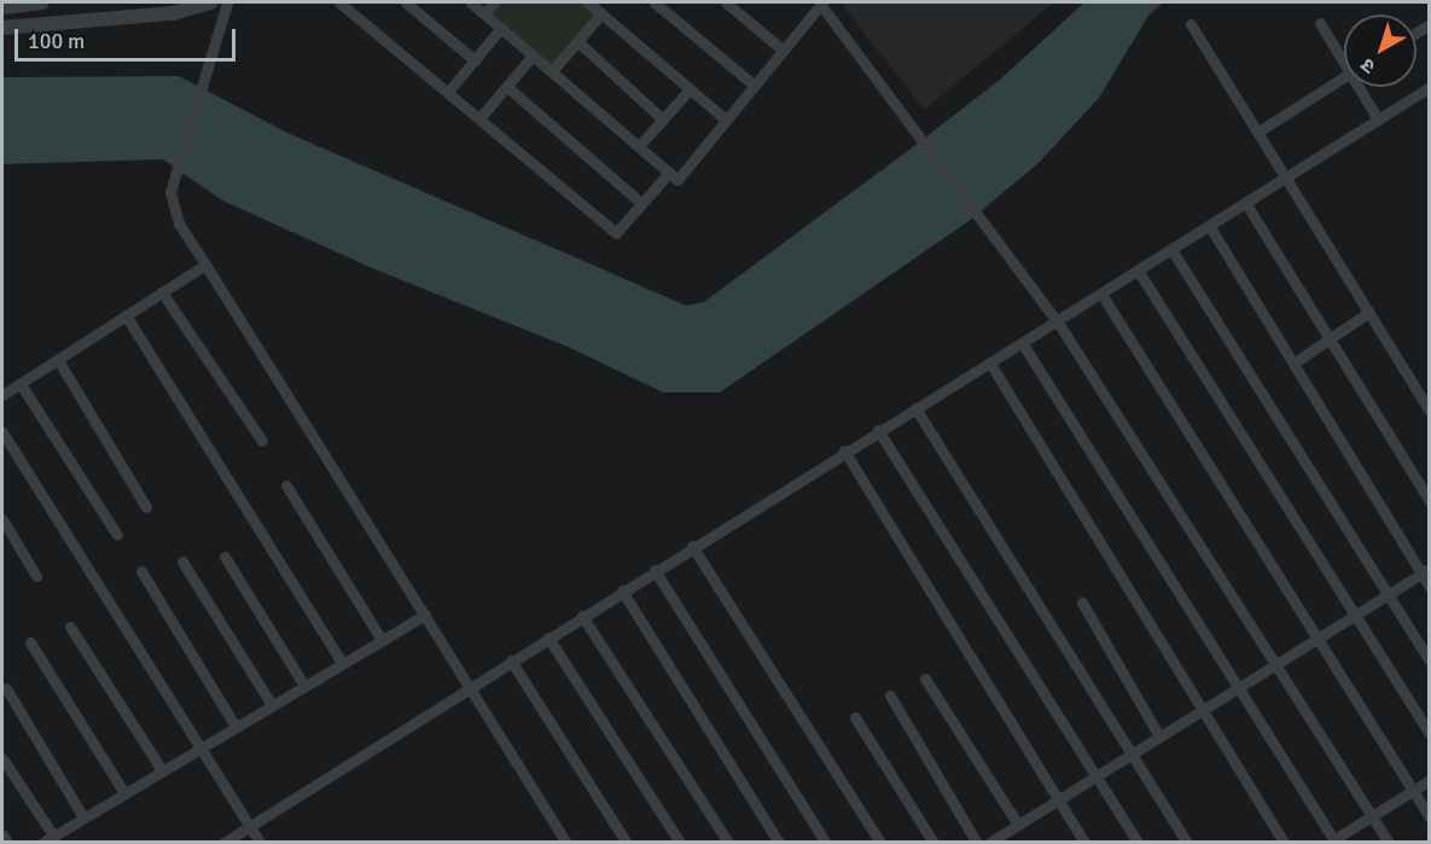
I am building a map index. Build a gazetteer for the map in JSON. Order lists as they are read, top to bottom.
{
  "scale_bar": "100 m",
  "north": "bottom left"
}
